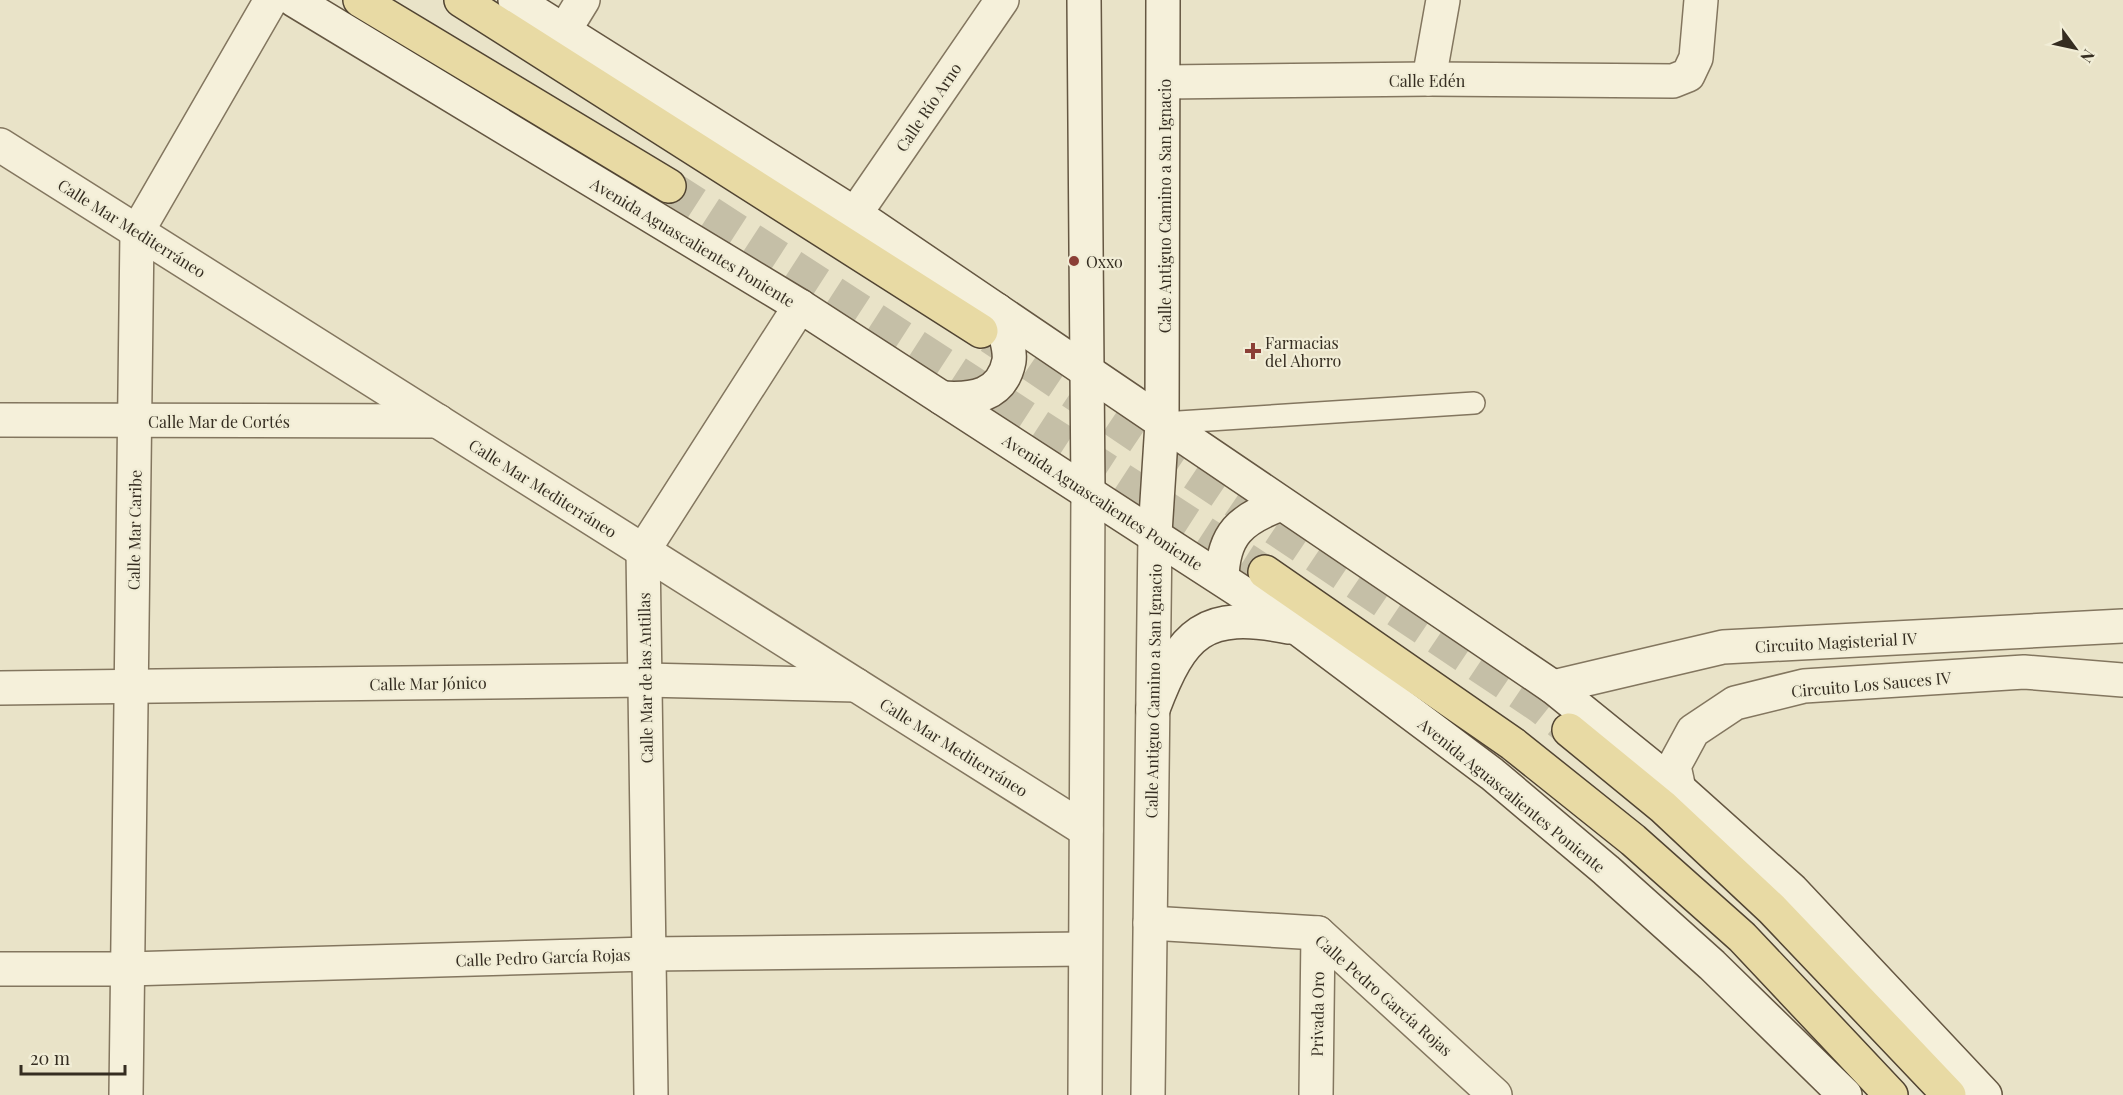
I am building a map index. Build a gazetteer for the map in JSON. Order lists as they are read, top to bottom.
{
  "streets": {
    "main road": ["Avenida Aguascalientes Poniente"],
    "street": [
      "Calle Edén",
      "Calle Río Arno",
      "Calle Antiguo Camino a San Ignacio",
      "Calle Mar Mediterráneo",
      "Calle Mar de Cortés",
      "Calle Mar Caribe",
      "Circuito Magisterial IV",
      "Calle Mar de las Antillas",
      "Calle Mar Jónico",
      "Circuito Los Sauces IV",
      "Calle Pedro García Rojas",
      "Privada Oro"
    ]
  },
  "crossings": [
    ["Calle Edén", "Calle Antiguo Camino a San Ignacio"],
    ["Calle Antiguo Camino a San Ignacio", "Avenida Aguascalientes Poniente"],
    ["Calle Antiguo Camino a San Ignacio", "Calle Pedro García Rojas"],
    ["Calle Mar Mediterráneo", "Calle Mar de Cortés"],
    ["Calle Mar Mediterráneo", "Calle Mar Caribe"],
    ["Calle Mar Mediterráneo", "Calle Mar de las Antillas"],
    ["Calle Mar Mediterráneo", "Calle Mar Jónico"],
    ["Calle Mar de Cortés", "Calle Mar Caribe"],
    ["Calle Mar Caribe", "Calle Mar Jónico"],
    ["Calle Mar Caribe", "Calle Pedro García Rojas"],
    ["Calle Mar de las Antillas", "Calle Mar Jónico"],
    ["Calle Mar de las Antillas", "Calle Pedro García Rojas"],
    ["Calle Pedro García Rojas", "Privada Oro"]
  ],
  "places": {
    "other": ["Oxxo"],
    "health": ["Farmacias del Ahorro"]
  },
  "scale_bar": "20 m",
  "north": "bottom right"
}
